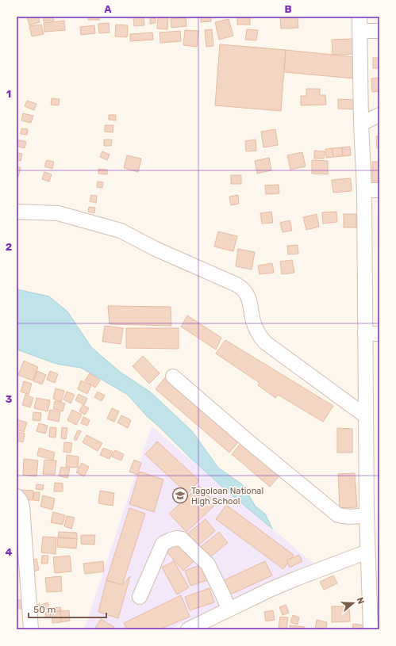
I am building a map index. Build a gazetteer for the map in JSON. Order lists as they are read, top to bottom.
{
  "places": {
    "school or university": ["Tagoloan National High School"]
  },
  "scale_bar": "50 m",
  "north": "right",
  "grid": {
    "columns": ["A", "B"],
    "rows": [
      "1",
      "2",
      "3",
      "4"
    ]
  }
}
